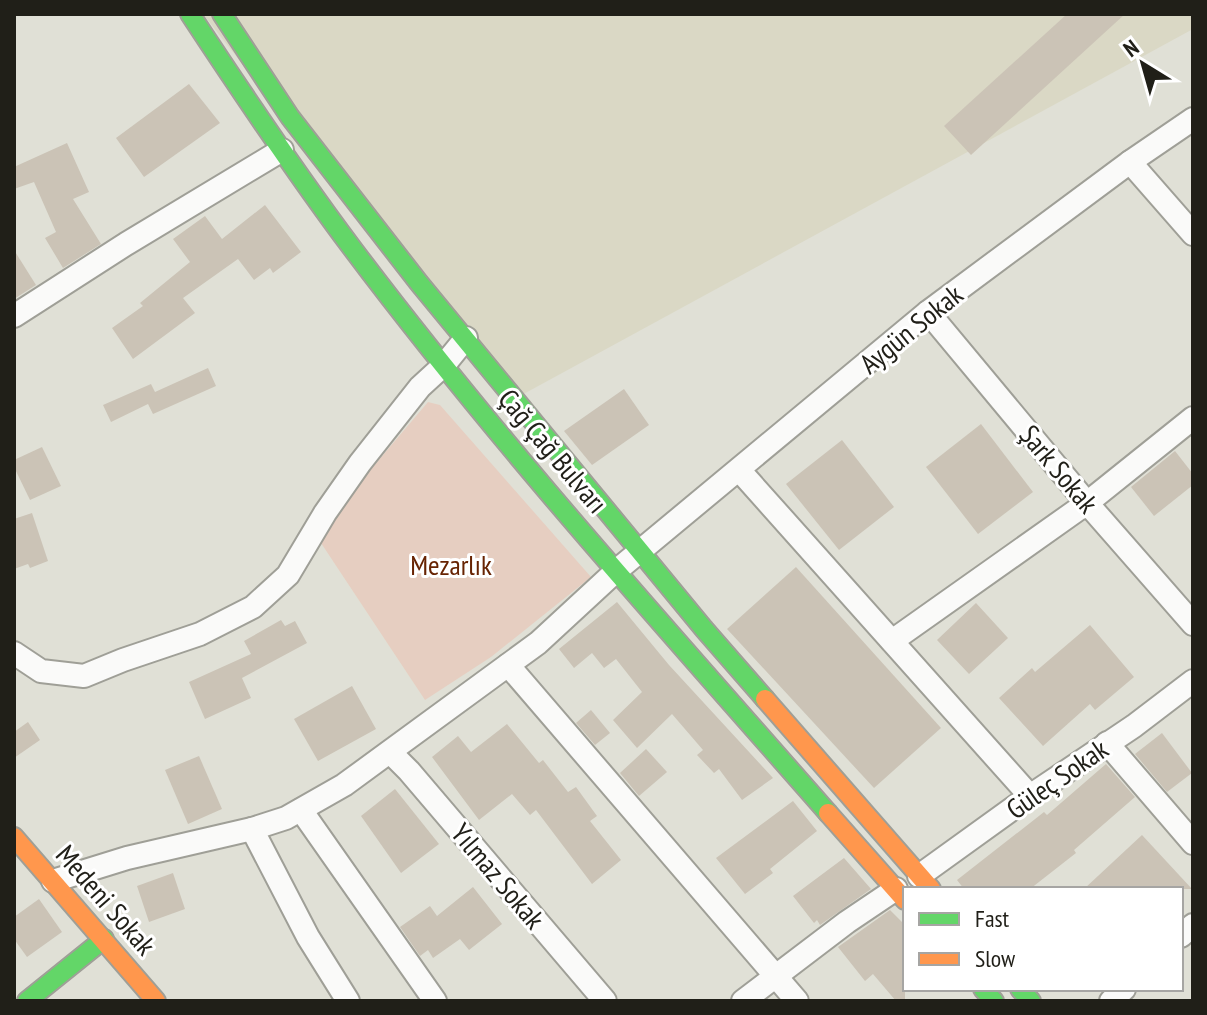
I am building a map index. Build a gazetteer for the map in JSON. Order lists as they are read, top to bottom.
{
  "streets": {
    "main road": ["Çağ Çağ Bulvarı", "Medeni Sokak"],
    "street": [
      "Aygün Sokak",
      "Şark Sokak",
      "Güleç Sokak",
      "Yılmaz Sokak"
    ]
  },
  "crossings": [
    ["Aygün Sokak", "Çağ Çağ Bulvarı"],
    ["Aygün Sokak", "Şark Sokak"],
    ["Aygün Sokak", "Yılmaz Sokak"],
    ["Aygün Sokak", "Medeni Sokak"],
    ["Çağ Çağ Bulvarı", "Güleç Sokak"]
  ],
  "parks": ["Mezarlık"],
  "legend": ["Fast", "Slow"],
  "north": "top left"
}
